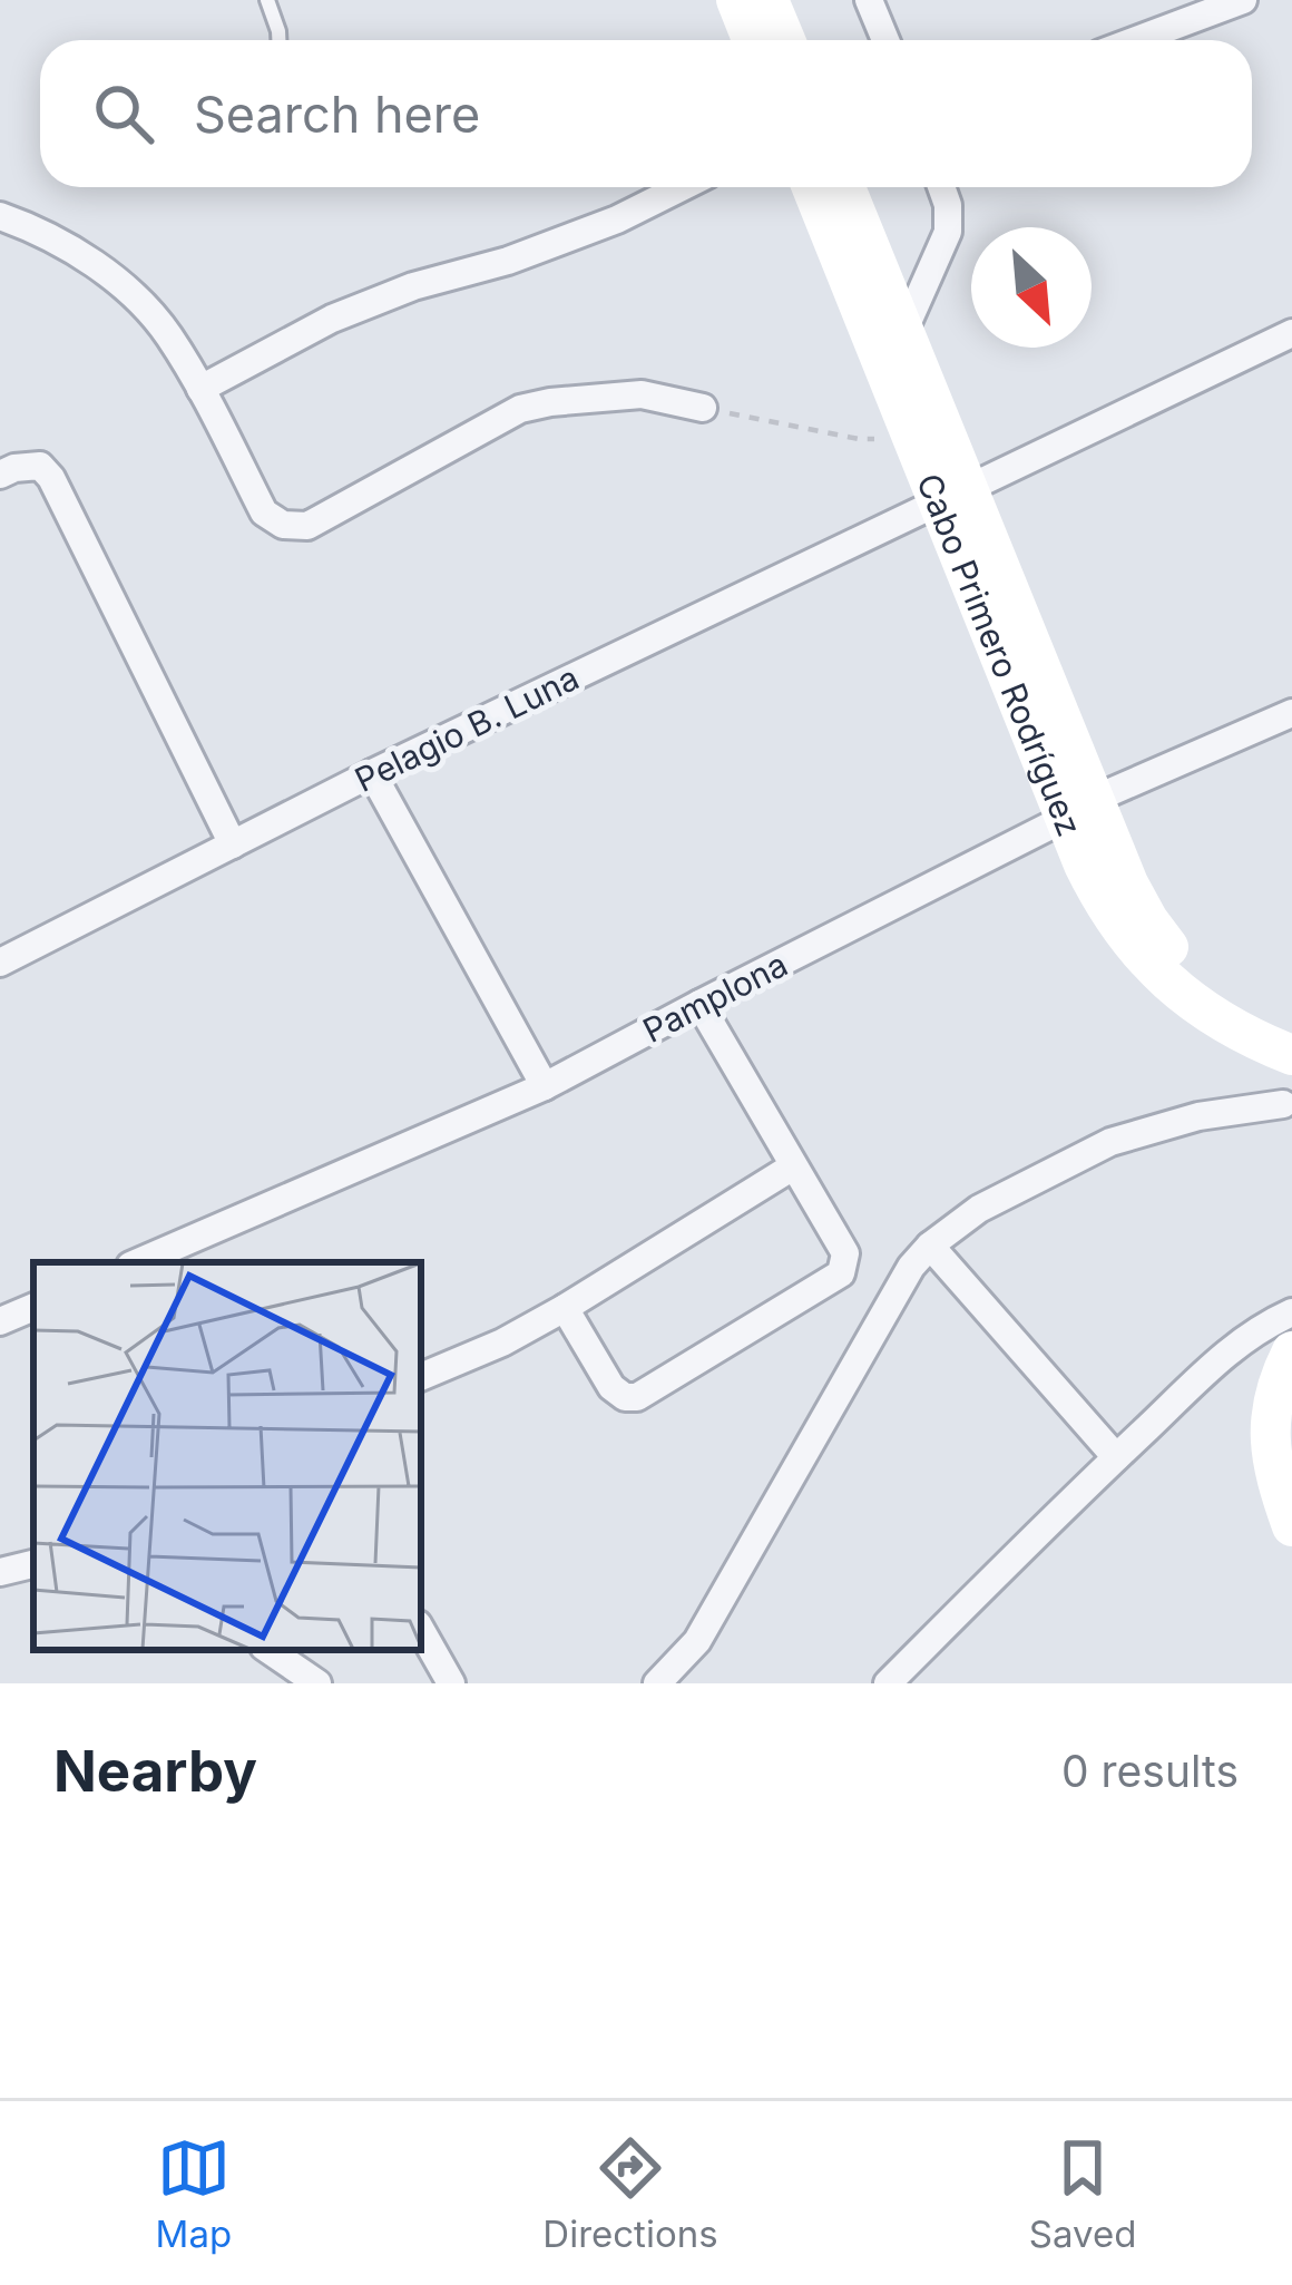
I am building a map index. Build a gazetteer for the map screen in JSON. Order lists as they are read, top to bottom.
{
  "streets": {
    "street": ["Cabo Primero Rodríguez", "Pelagio B. Luna", "Pamplona"]
  },
  "crossings": [
    ["Cabo Primero Rodríguez", "Pelagio B. Luna"],
    ["Cabo Primero Rodríguez", "Pamplona"]
  ],
  "north": "bottom right",
  "page": {
    "search": "Search here",
    "heading": ["Nearby", "0 results"],
    "nav": ["Map", "Directions", "Saved"]
  }
}
